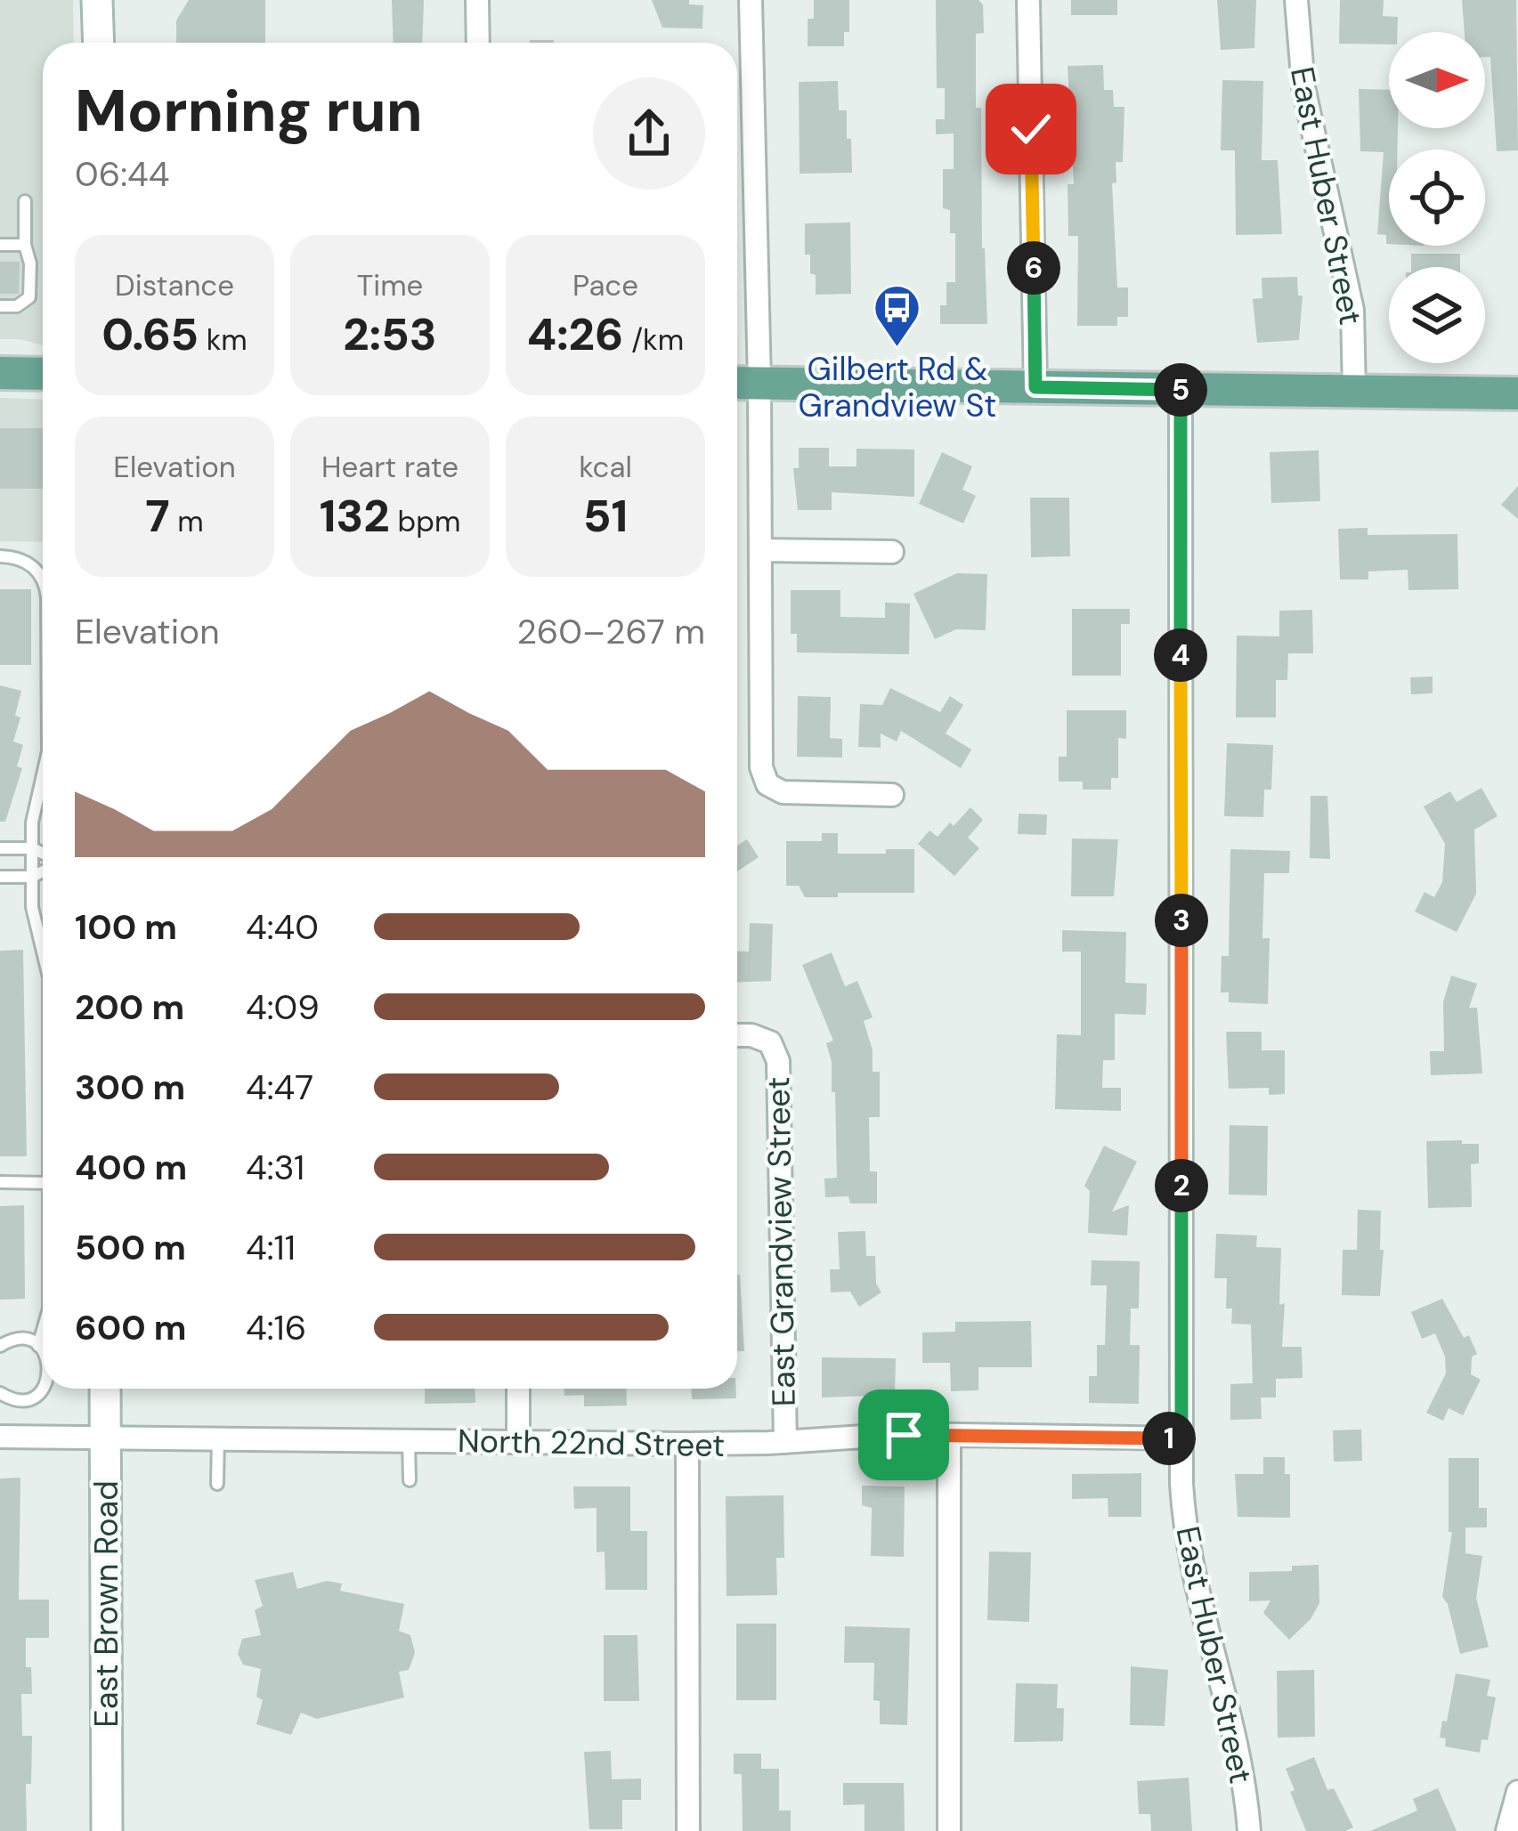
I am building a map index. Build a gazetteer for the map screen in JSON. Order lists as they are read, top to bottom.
{
  "streets": {
    "main road": ["East Brown Road"],
    "street": ["East Huber Street", "East Grandview Street", "North 22nd Street"]
  },
  "crossings": [
    ["East Huber Street", "North 22nd Street"],
    ["East Grandview Street", "North 22nd Street"],
    ["North 22nd Street", "East Brown Road"]
  ],
  "places": {
    "bus stop": ["Gilbert Rd & Grandview St"]
  },
  "north": "right",
  "page": {
    "heading": ["Morning run", "06:44"],
    "stats": [
      ["Distance", "0.65 km"],
      ["Time", "2:53"],
      ["Pace", "4:26 /km"],
      ["Elevation", "7 m"],
      ["Heart rate", "132 bpm"],
      ["kcal", "51"]
    ],
    "pins": [
      "6",
      "5",
      "4",
      "3",
      "2",
      "1"
    ],
    "chart": ["Elevation", "260–267 m"],
    "list": [
      {
        "name": "100 m",
        "note": "4:40"
      },
      {
        "name": "200 m",
        "note": "4:09"
      },
      {
        "name": "300 m",
        "note": "4:47"
      },
      {
        "name": "400 m",
        "note": "4:31"
      },
      {
        "name": "500 m",
        "note": "4:11"
      },
      {
        "name": "600 m",
        "note": "4:16"
      }
    ]
  }
}
